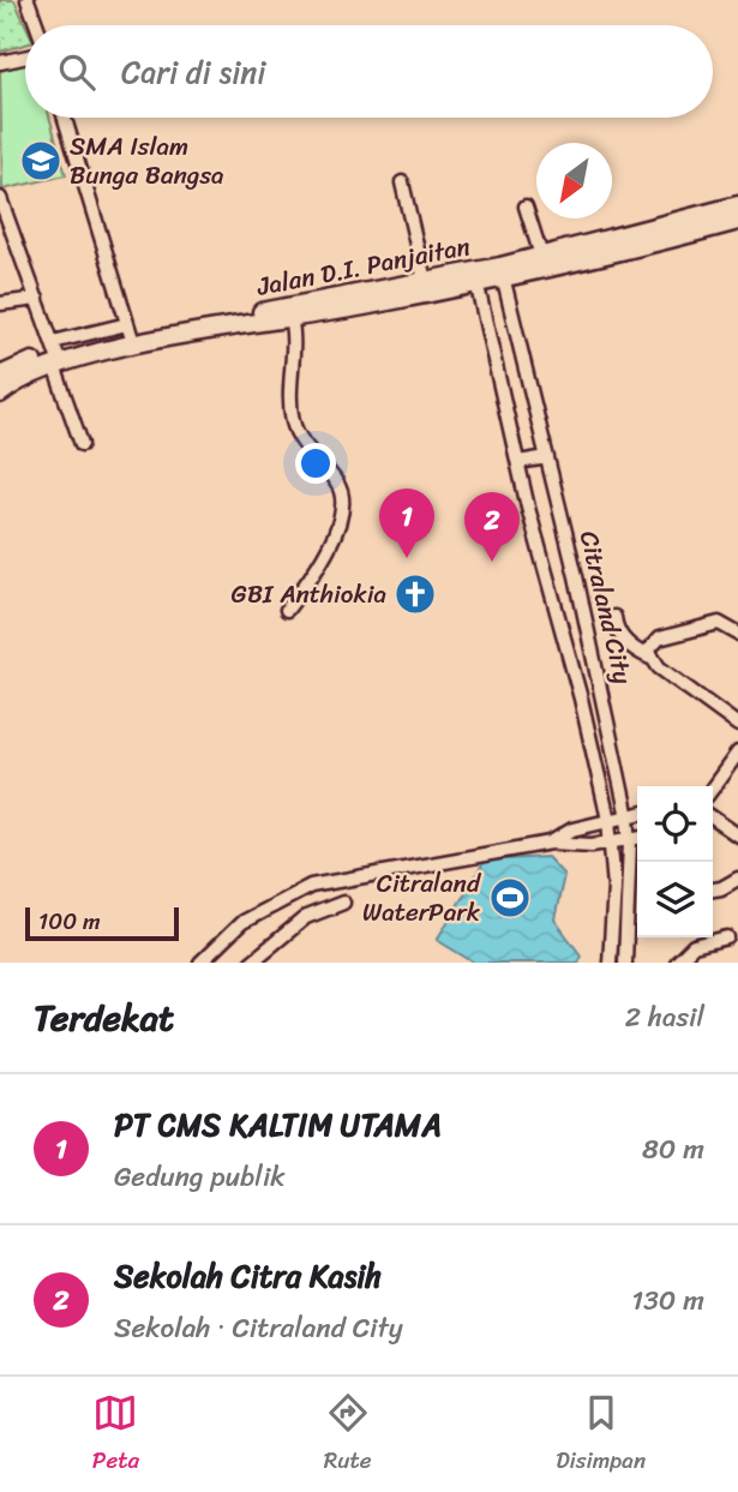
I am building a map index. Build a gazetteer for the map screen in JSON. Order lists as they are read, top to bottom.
{
  "streets": {
    "highway": ["Jalan D.I. Panjaitan"],
    "street": ["Citraland City"]
  },
  "crossings": [
    ["Jalan D.I. Panjaitan", "Citraland City"]
  ],
  "places": {
    "school or university": ["SMA Islam Bunga Bangsa"],
    "church": ["GBI Anthiokia"],
    "sports": ["Citraland WaterPark"]
  },
  "scale_bar": "100 m",
  "north": "bottom left",
  "page": {
    "search": "Cari di sini",
    "pins": ["1", "2"],
    "scale": "100 m",
    "heading": ["Terdekat", "2 hasil"],
    "list": [
      {
        "mark": "1",
        "name": "PT CMS KALTIM UTAMA",
        "note": "Gedung publik",
        "value": "80 m"
      },
      {
        "mark": "2",
        "name": "Sekolah Citra Kasih",
        "note": "Sekolah · Citraland City",
        "value": "130 m"
      }
    ],
    "nav": ["Peta", "Rute", "Disimpan"]
  }
}
